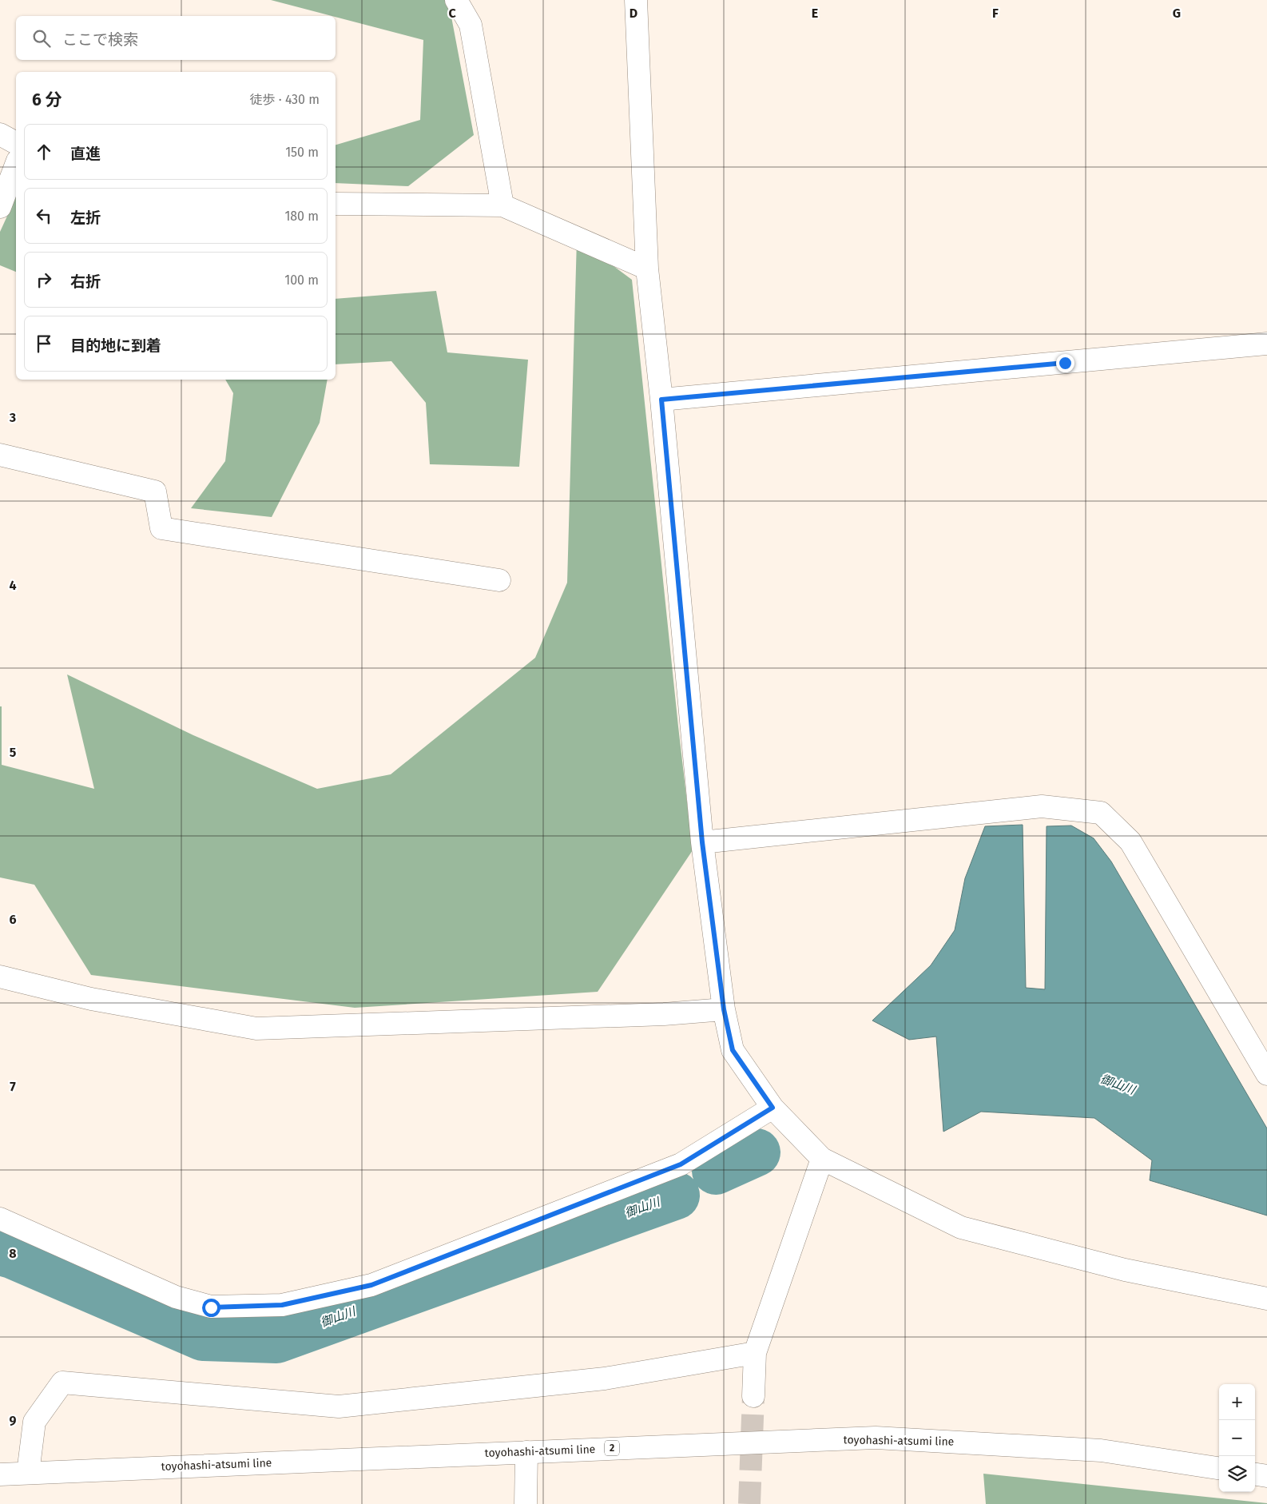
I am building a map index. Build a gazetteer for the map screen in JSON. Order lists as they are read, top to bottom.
{
  "streets": {
    "street": ["toyohashi-atsumi line", "2"]
  },
  "water": ["御山川"],
  "page": {
    "search": "ここで検索",
    "heading": ["6 分", "徒歩 · 430 m"],
    "list": [
      ["直進", "150 m"],
      ["左折", "180 m"],
      ["右折", "100 m"],
      "目的地に到着"
    ],
    "map_buttons": ["+", "−"]
  },
  "grid": {
    "columns": [
      "C",
      "D",
      "E",
      "F",
      "G"
    ],
    "rows": [
      "3",
      "4",
      "5",
      "6",
      "7",
      "8",
      "9"
    ]
  }
}
